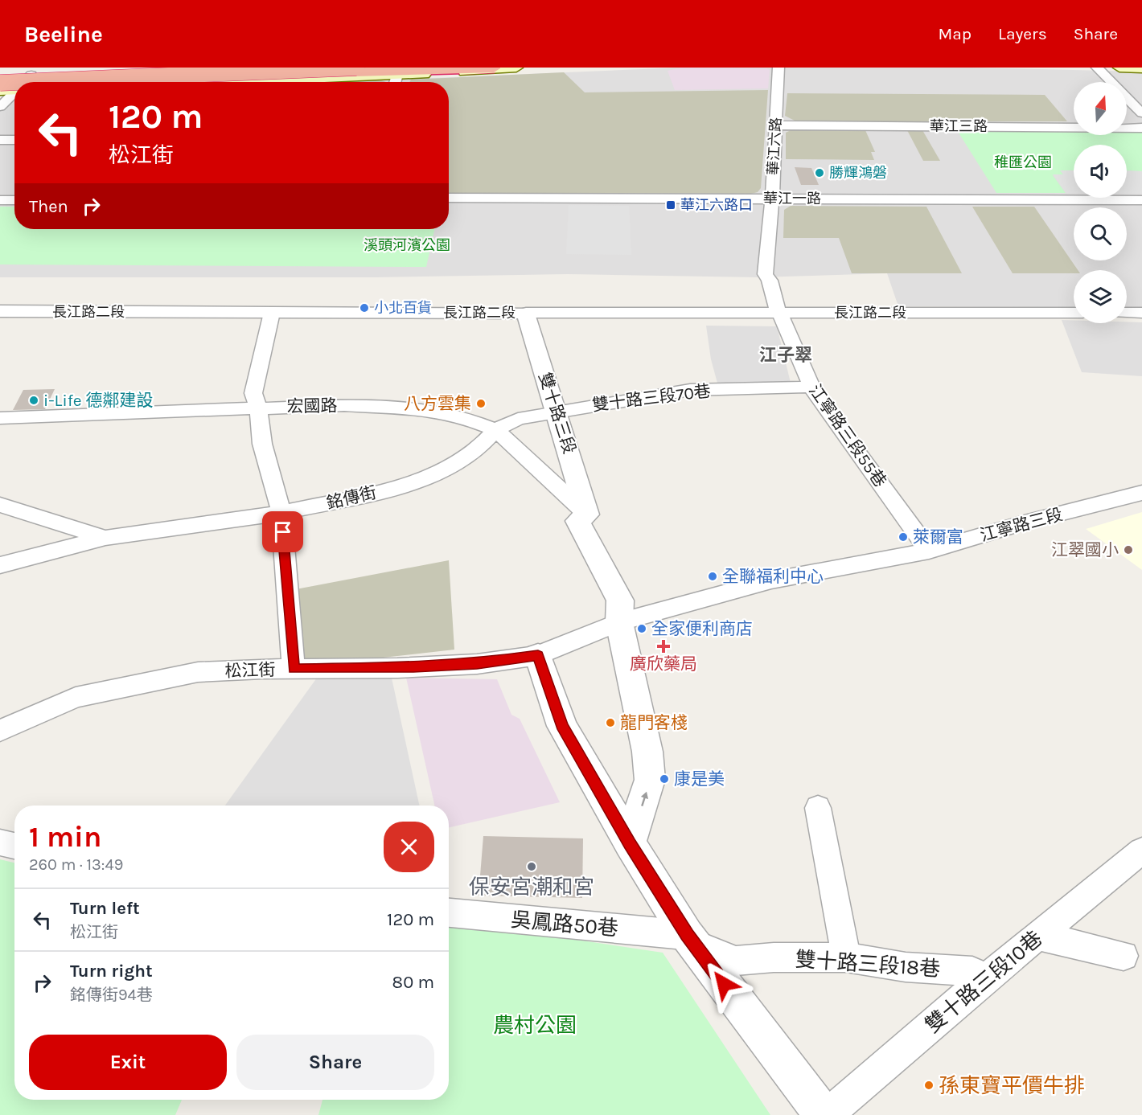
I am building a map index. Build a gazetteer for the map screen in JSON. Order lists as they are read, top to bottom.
{
  "streets": {
    "street": [
      "華江三路",
      "華江六路",
      "華江一路",
      "長江路二段",
      "雙十路三段70巷",
      "宏國路",
      "雙十路三段",
      "江寧路三段55巷",
      "銘傳街",
      "江寧路三段",
      "松江街",
      "吳鳳路50巷",
      "雙十路三段18巷",
      "雙十路三段10巷"
    ]
  },
  "crossings": [
    ["華江三路", "華江六路"],
    ["華江六路", "華江一路"],
    ["華江六路", "長江路二段"],
    ["華江六路", "江寧路三段55巷"],
    ["長江路二段", "雙十路三段"],
    ["長江路二段", "江寧路三段55巷"],
    ["雙十路三段70巷", "宏國路"],
    ["雙十路三段70巷", "雙十路三段"],
    ["雙十路三段70巷", "江寧路三段55巷"],
    ["雙十路三段70巷", "銘傳街"],
    ["宏國路", "雙十路三段"],
    ["宏國路", "銘傳街"],
    ["江寧路三段55巷", "江寧路三段"],
    ["江寧路三段", "松江街"],
    ["吳鳳路50巷", "雙十路三段18巷"],
    ["雙十路三段18巷", "雙十路三段10巷"]
  ],
  "districts": ["江子翠"],
  "parks": ["稚匯公園", "溪頭河濱公園", "農村公園"],
  "places": {
    "other": [
      "勝輝鴻磐",
      "小北百貨",
      "i-Life 德鄰建設",
      "八方雲集",
      "萊爾富",
      "江翠國小",
      "全聯福利中心",
      "全家便利商店",
      "龍門客棧",
      "康是美",
      "保安宮潮和宮",
      "孫東寶平價牛排"
    ],
    "transit": ["華江六路口"],
    "health": ["廣欣藥局"]
  },
  "north": "top",
  "page": {
    "header": "Beeline",
    "nav": ["Map", "Layers", "Share"],
    "turn": ["120 m", "松江街"],
    "then": "Then",
    "heading": ["1 min", "260 m · 13:49"],
    "list": [
      {
        "name": "Turn left",
        "note": "松江街",
        "value": "120 m"
      },
      {
        "name": "Turn right",
        "note": "銘傳街94巷",
        "value": "80 m"
      }
    ],
    "buttons": ["Exit", "Share"]
  }
}
